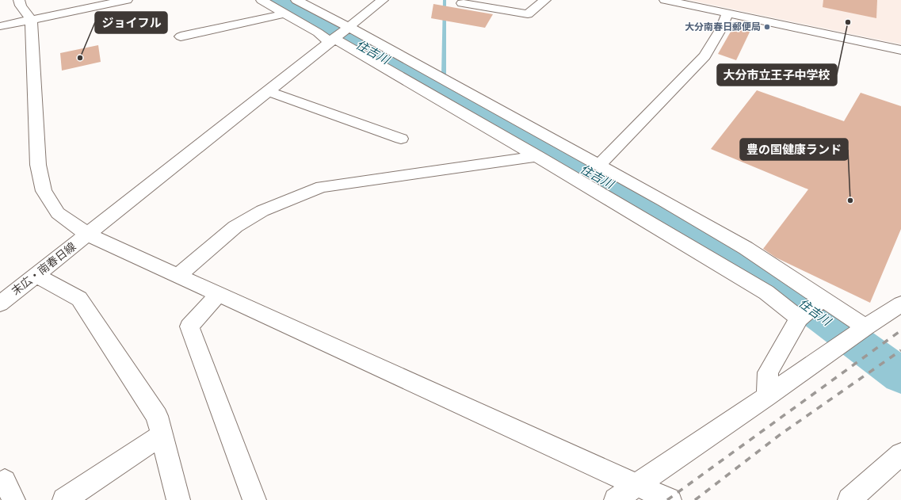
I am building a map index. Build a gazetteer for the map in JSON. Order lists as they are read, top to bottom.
{
  "streets": {
    "street": ["末広・南春日線"]
  },
  "water": ["住吉川"],
  "places": [
    "大分市立王子中学校",
    "大分南春日郵便局",
    "ジョイフル",
    "豊の国健康ランド"
  ]
}
